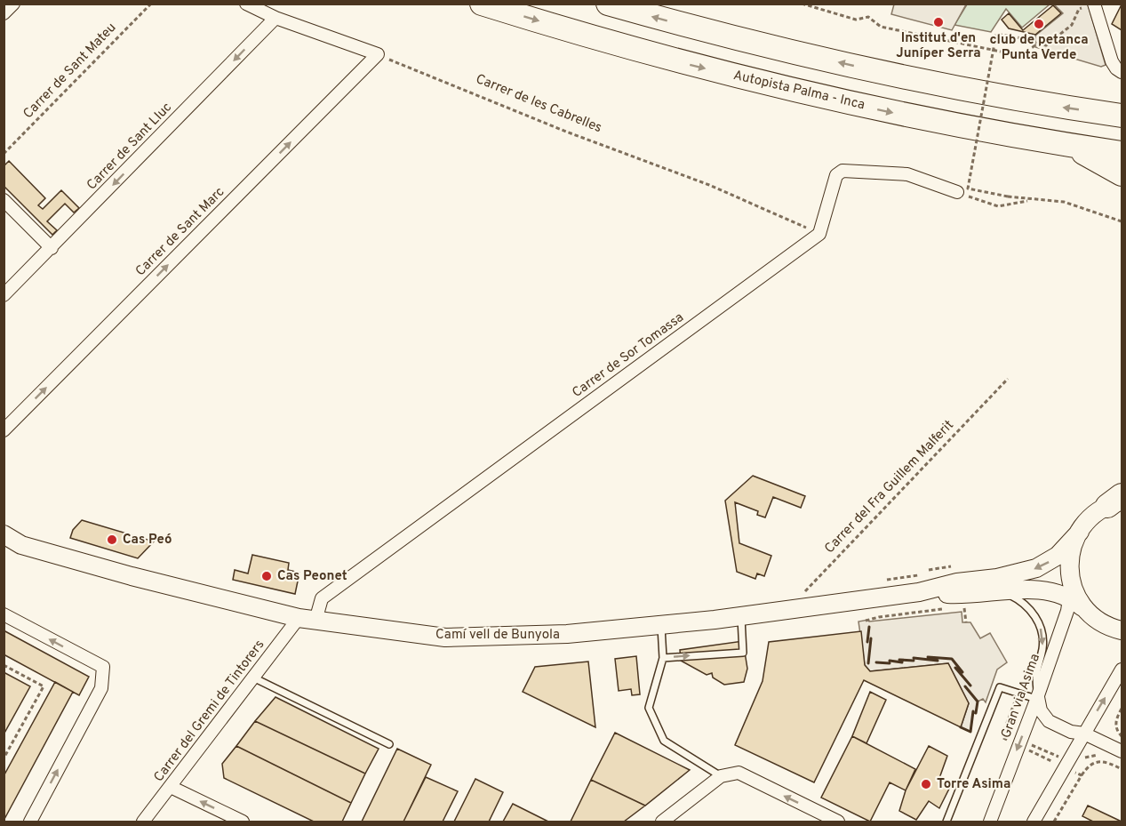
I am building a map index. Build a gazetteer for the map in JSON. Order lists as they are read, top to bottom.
{
  "streets": {
    "highway": ["Autopista Palma - Inca"],
    "main road": ["Camí vell de Bunyola"],
    "street": [
      "Carrer de Sant Lluc",
      "Carrer de Sant Marc",
      "Carrer de Sor Tomassa",
      "Gran via Asima",
      "Carrer del Gremi de Tintorers"
    ],
    "path": ["Carrer de Sant Mateu", "Carrer de les Cabrelles", "Carrer del Fra Guillem Malferit"]
  },
  "crossings": [
    ["Carrer de les Cabrelles", "Carrer de Sant Marc"],
    ["Carrer de les Cabrelles", "Carrer de Sor Tomassa"],
    ["Carrer de Sor Tomassa", "Camí vell de Bunyola"],
    ["Carrer de Sor Tomassa", "Carrer del Gremi de Tintorers"],
    ["Carrer del Fra Guillem Malferit", "Camí vell de Bunyola"],
    ["Camí vell de Bunyola", "Carrer del Gremi de Tintorers"]
  ],
  "one_way": ["Carrer de Sant Lluc", "Carrer de Sant Marc"],
  "places": [
    "Institut d'en Juníper Serra",
    "club de petanca Punta Verde",
    "Cas Peó",
    "Cas Peonet",
    "Torre Asima"
  ]
}
